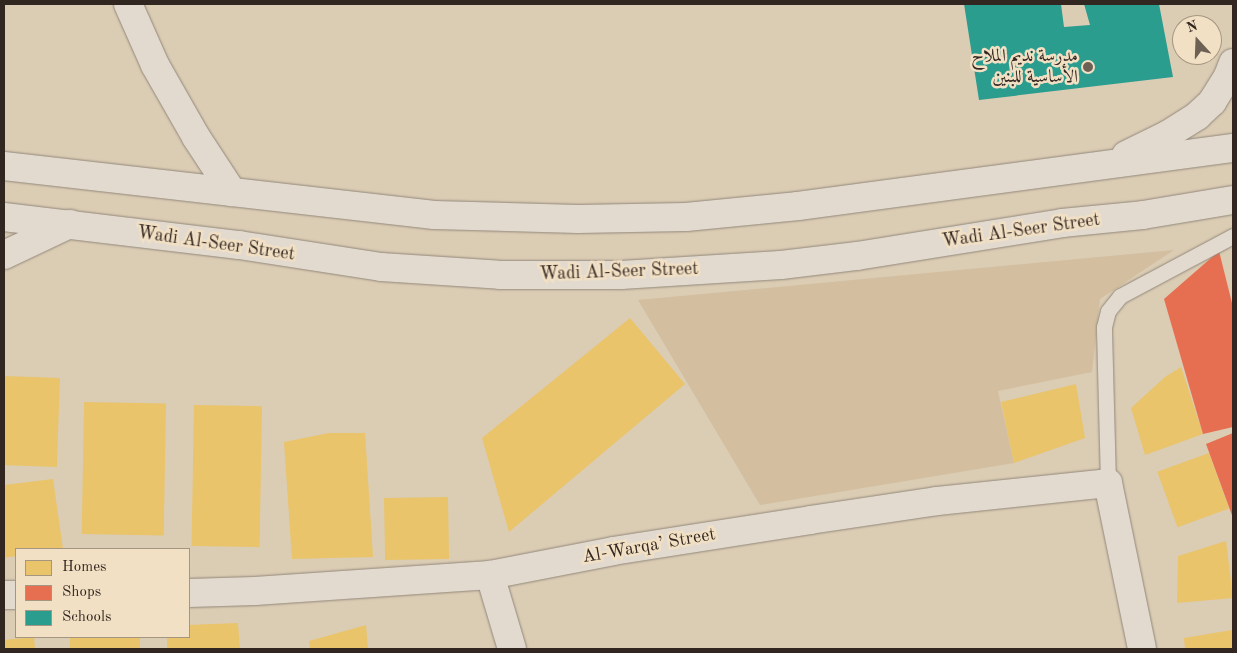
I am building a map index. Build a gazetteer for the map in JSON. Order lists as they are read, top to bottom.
{
  "streets": {
    "main road": ["Wadi Al-Seer Street", "Al-Warqa’ Street"]
  },
  "places": ["مدرسة نديم الملاح الأساسية للبنين"],
  "legend": ["Homes", "Shops", "Schools"],
  "north": "top"
}
